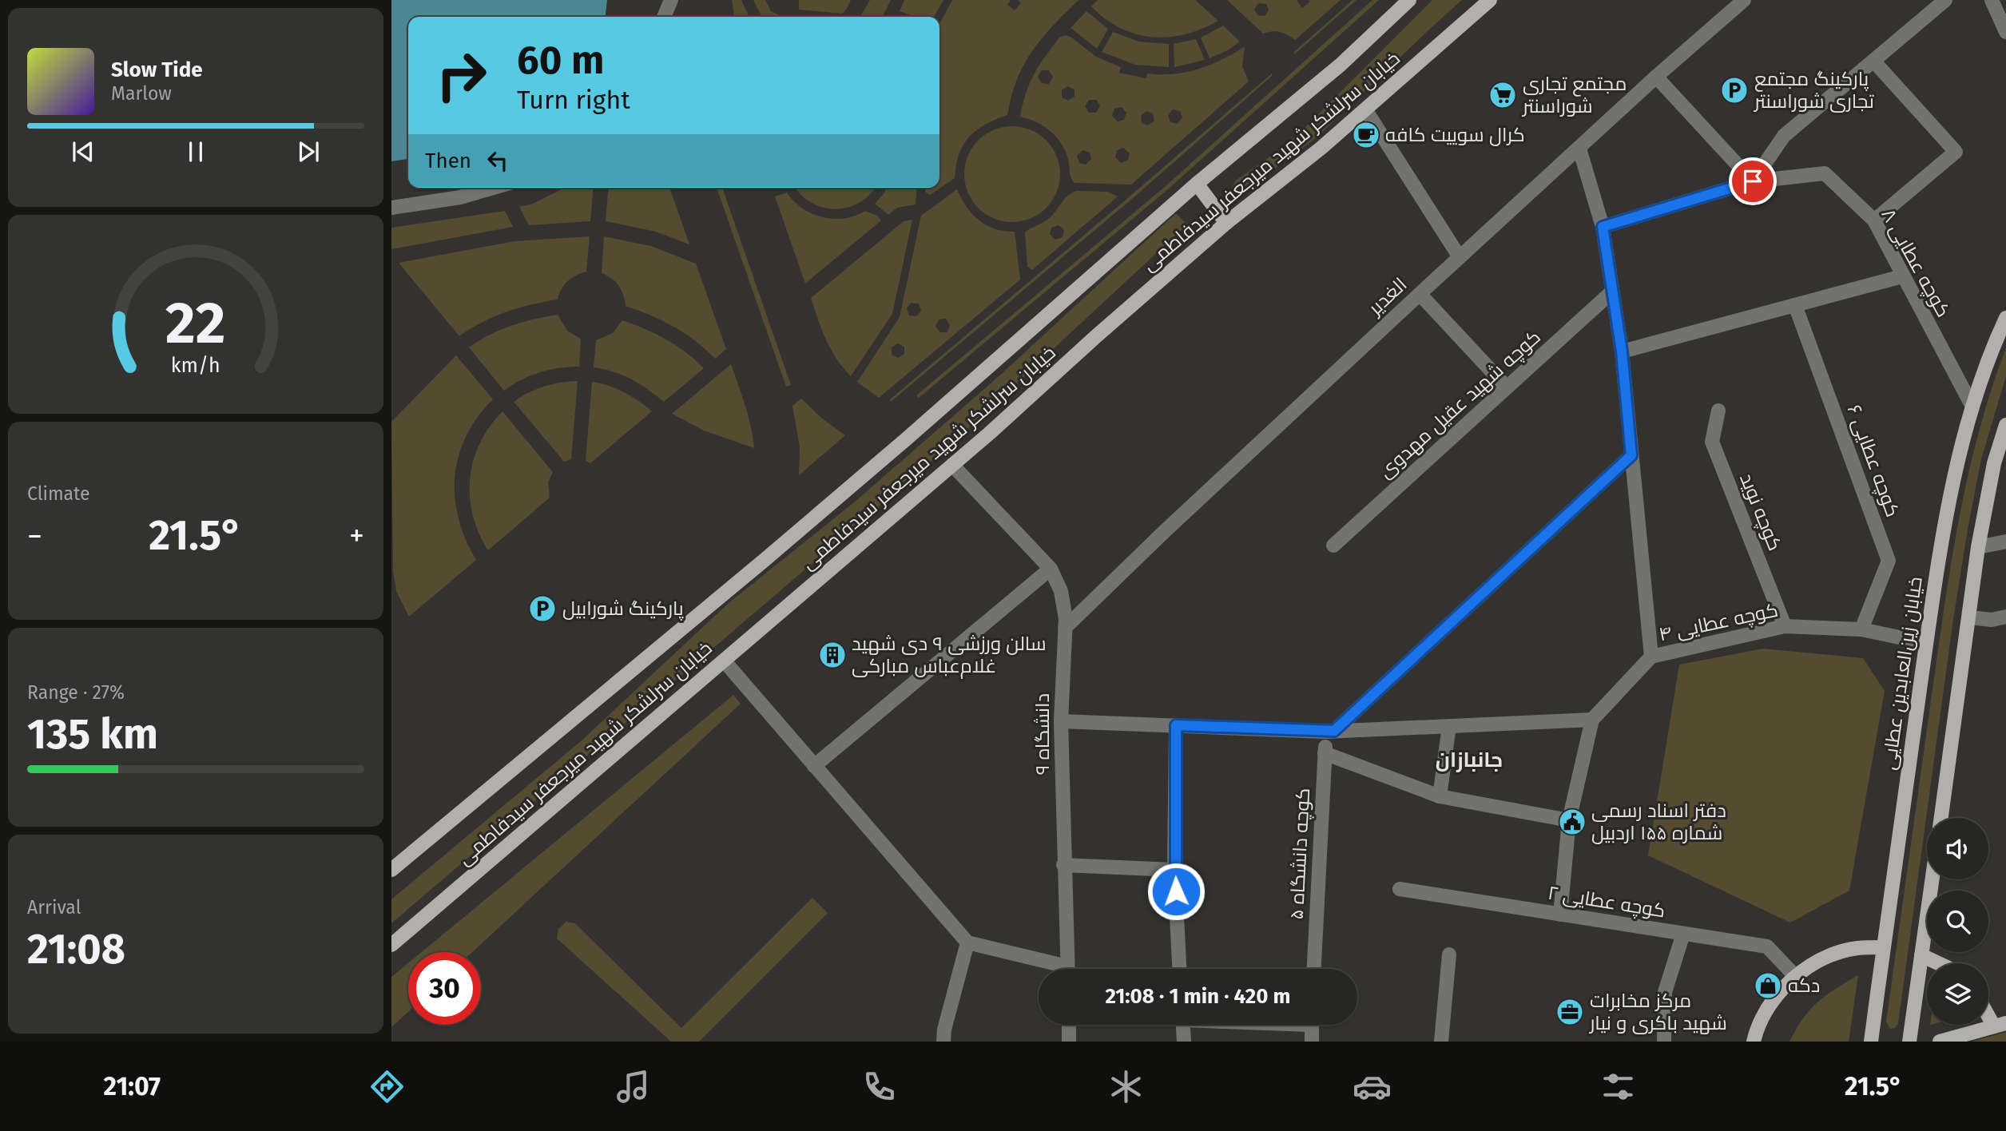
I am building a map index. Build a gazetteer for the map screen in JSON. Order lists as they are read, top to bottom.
{
  "streets": {
    "main road": ["خیابان سرلشکر شهید میرجعفر سیدفاطمی", "خیابان زین‌العابدین عطایی"],
    "street": [
      "کوچه عطایی ۸",
      "الغدیر",
      "کوچه شهید عقیل مهدوی",
      "کوچه عطایی ۶",
      "کوچه نوید",
      "کوچه عطایی ۴",
      "دانشگاه ۹",
      "کوچه دانشگاه ۵",
      "کوچه عطایی ۲"
    ]
  },
  "crossings": [
    ["خیابان سرلشکر شهید میرجعفر سیدفاطمی", "دانشگاه ۹"],
    ["کوچه عطایی ۸", "خیابان زین‌العابدین عطایی"],
    ["الغدیر", "دانشگاه ۹"],
    ["کوچه عطایی ۶", "کوچه عطایی ۴"],
    ["کوچه نوید", "کوچه عطایی ۴"],
    ["کوچه عطایی ۴", "خیابان زین‌العابدین عطایی"]
  ],
  "districts": ["جانبازان"],
  "places": {
    "parking": ["پارکینگ مجتمع تجاری شوراسنتر", "پارکینگ شورابیل"],
    "supermarket": ["مجتمع تجاری شوراسنتر"],
    "cafe": ["کرال سوییت کافه"],
    "building": ["سالن ورزشی ۹ دی شهید غلام‌عباس مبارکی"],
    "public building": ["دفتر اسناد رسمی شماره ۱۵۵ اردبیل"],
    "shop": ["دکه"],
    "office": ["مرکز مخابرات شهید باکری و نیار"]
  },
  "page": {
    "turn": ["60 m", "Turn right"],
    "song": ["Slow Tide", "Marlow"],
    "then": "Then",
    "tile": [
      "Climate",
      ["Range · 27%", "135 km"],
      ["Arrival", "21:08"]
    ],
    "heat": ["−", "21.5°", "+"],
    "limit": "30",
    "trip": "21:08 · 1 min · 420 m",
    "tabs": ["21:07", "21.5°"],
    "gauge": ["22", "km/h"]
  }
}
